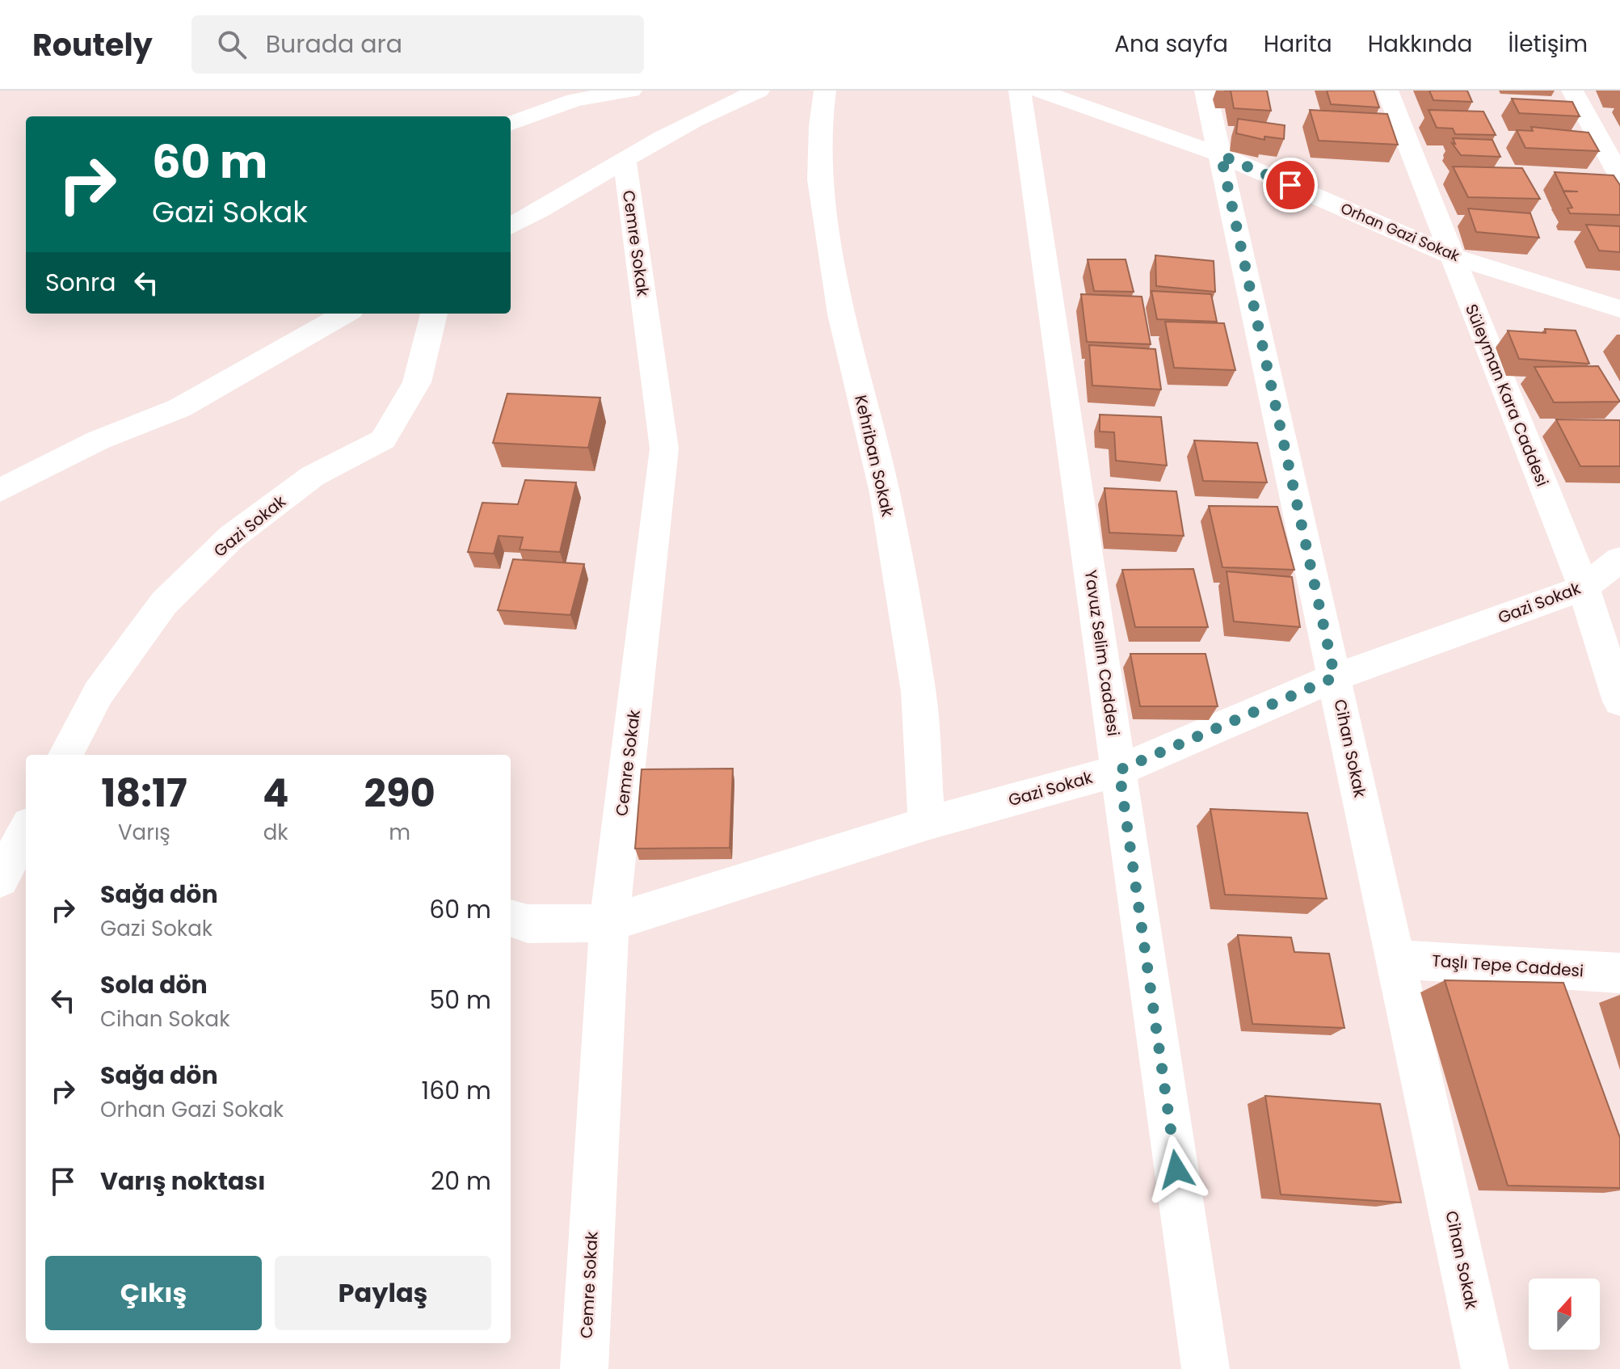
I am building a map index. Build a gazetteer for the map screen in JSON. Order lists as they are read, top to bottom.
{
  "streets": {
    "street": [
      "Orhan Gazi Sokak",
      "Cemre Sokak",
      "Süleyman Kara Caddesi",
      "Kehriban Sokak",
      "Gazi Sokak",
      "Yavuz Selim Caddesi",
      "Cihan Sokak",
      "Taşlı Tepe Caddesi"
    ]
  },
  "crossings": [
    ["Orhan Gazi Sokak", "Süleyman Kara Caddesi"],
    ["Orhan Gazi Sokak", "Cihan Sokak"],
    ["Cemre Sokak", "Gazi Sokak"],
    ["Süleyman Kara Caddesi", "Gazi Sokak"],
    ["Kehriban Sokak", "Gazi Sokak"],
    ["Gazi Sokak", "Yavuz Selim Caddesi"],
    ["Gazi Sokak", "Cihan Sokak"],
    ["Cihan Sokak", "Taşlı Tepe Caddesi"]
  ],
  "north": "top",
  "page": {
    "header": "Routely",
    "search": "Burada ara",
    "nav": [
      "Ana sayfa",
      "Harita",
      "Hakkında",
      "İletişim"
    ],
    "turn": ["60 m", "Gazi Sokak"],
    "then": "Sonra",
    "eta": [
      "18:17",
      "Varış",
      "4",
      "dk",
      "290",
      "m"
    ],
    "list": [
      {
        "name": "Sağa dön",
        "note": "Gazi Sokak",
        "value": "60 m"
      },
      {
        "name": "Sola dön",
        "note": "Cihan Sokak",
        "value": "50 m"
      },
      {
        "name": "Sağa dön",
        "note": "Orhan Gazi Sokak",
        "value": "160 m"
      },
      {
        "name": "Varış noktası",
        "value": "20 m"
      }
    ],
    "buttons": ["Çıkış", "Paylaş"]
  }
}
